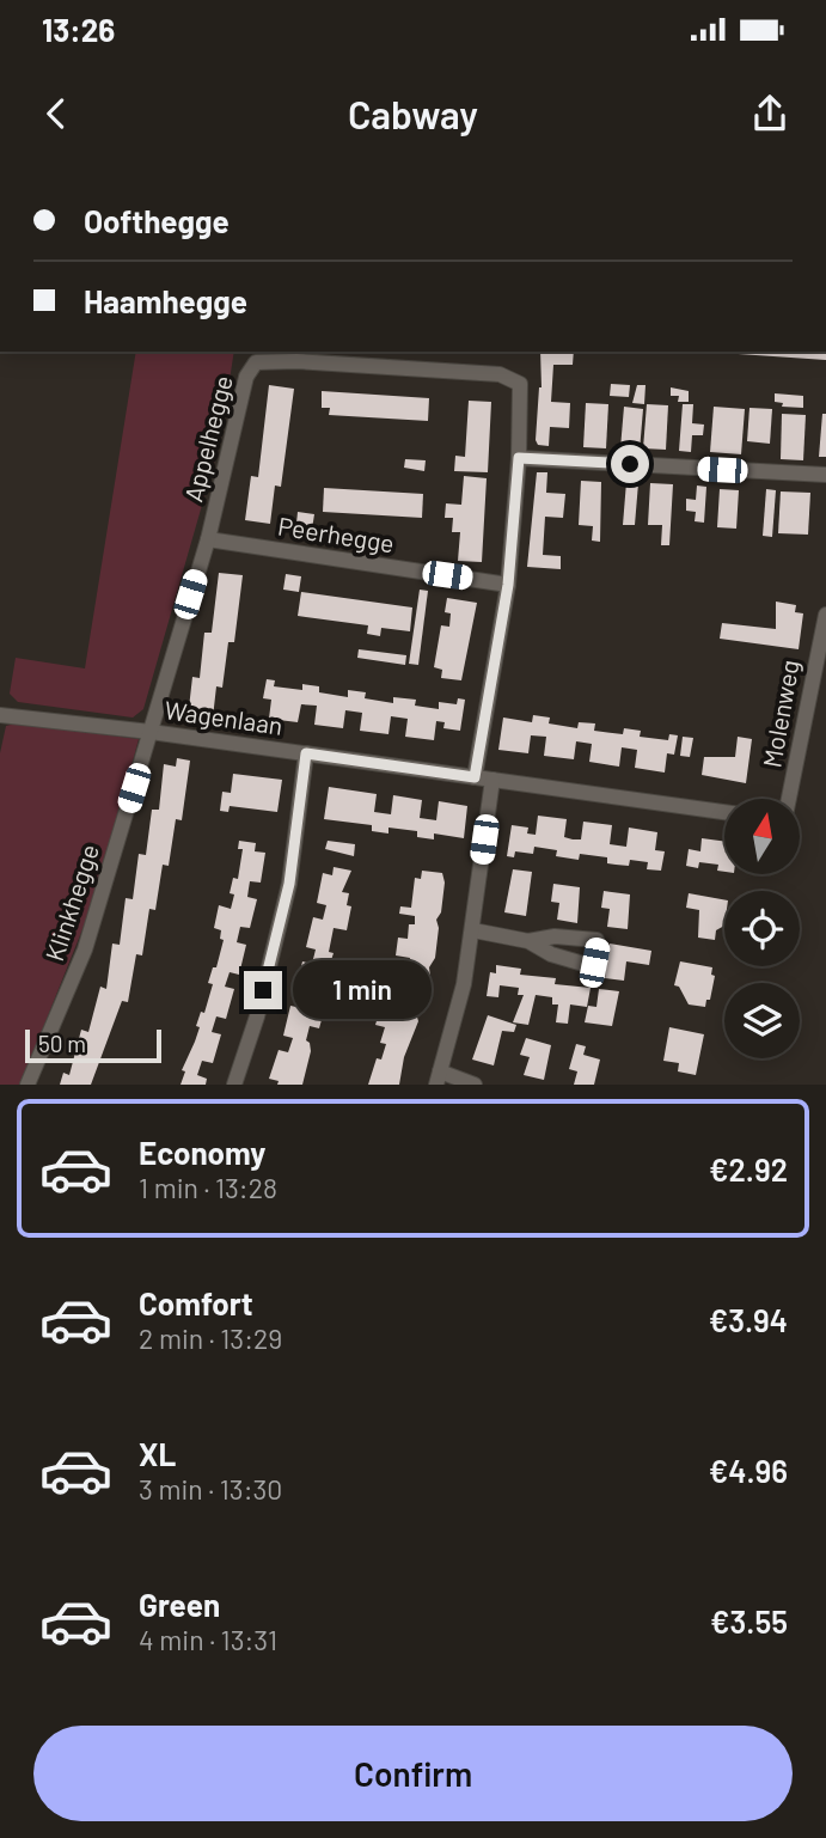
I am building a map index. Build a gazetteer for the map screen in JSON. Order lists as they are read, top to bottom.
{
  "streets": {
    "street": [
      "Appelhegge",
      "Peerhegge",
      "Molenweg",
      "Wagenlaan",
      "Klinkhegge"
    ]
  },
  "crossings": [
    ["Appelhegge", "Peerhegge"],
    ["Appelhegge", "Wagenlaan"],
    ["Appelhegge", "Klinkhegge"],
    ["Wagenlaan", "Klinkhegge"]
  ],
  "scale_bar": "50 m",
  "north": "top",
  "page": {
    "status": "13:26",
    "header": "Cabway",
    "banner": ["Oofthegge", "Haamhegge"],
    "bubble": "1 min",
    "scale": "50 m",
    "list": [
      {
        "name": "Economy",
        "note": "1 min · 13:28",
        "value": "€2.92"
      },
      {
        "name": "Comfort",
        "note": "2 min · 13:29",
        "value": "€3.94"
      },
      {
        "name": "XL",
        "note": "3 min · 13:30",
        "value": "€4.96"
      },
      {
        "name": "Green",
        "note": "4 min · 13:31",
        "value": "€3.55"
      }
    ],
    "buttons": "Confirm"
  }
}
